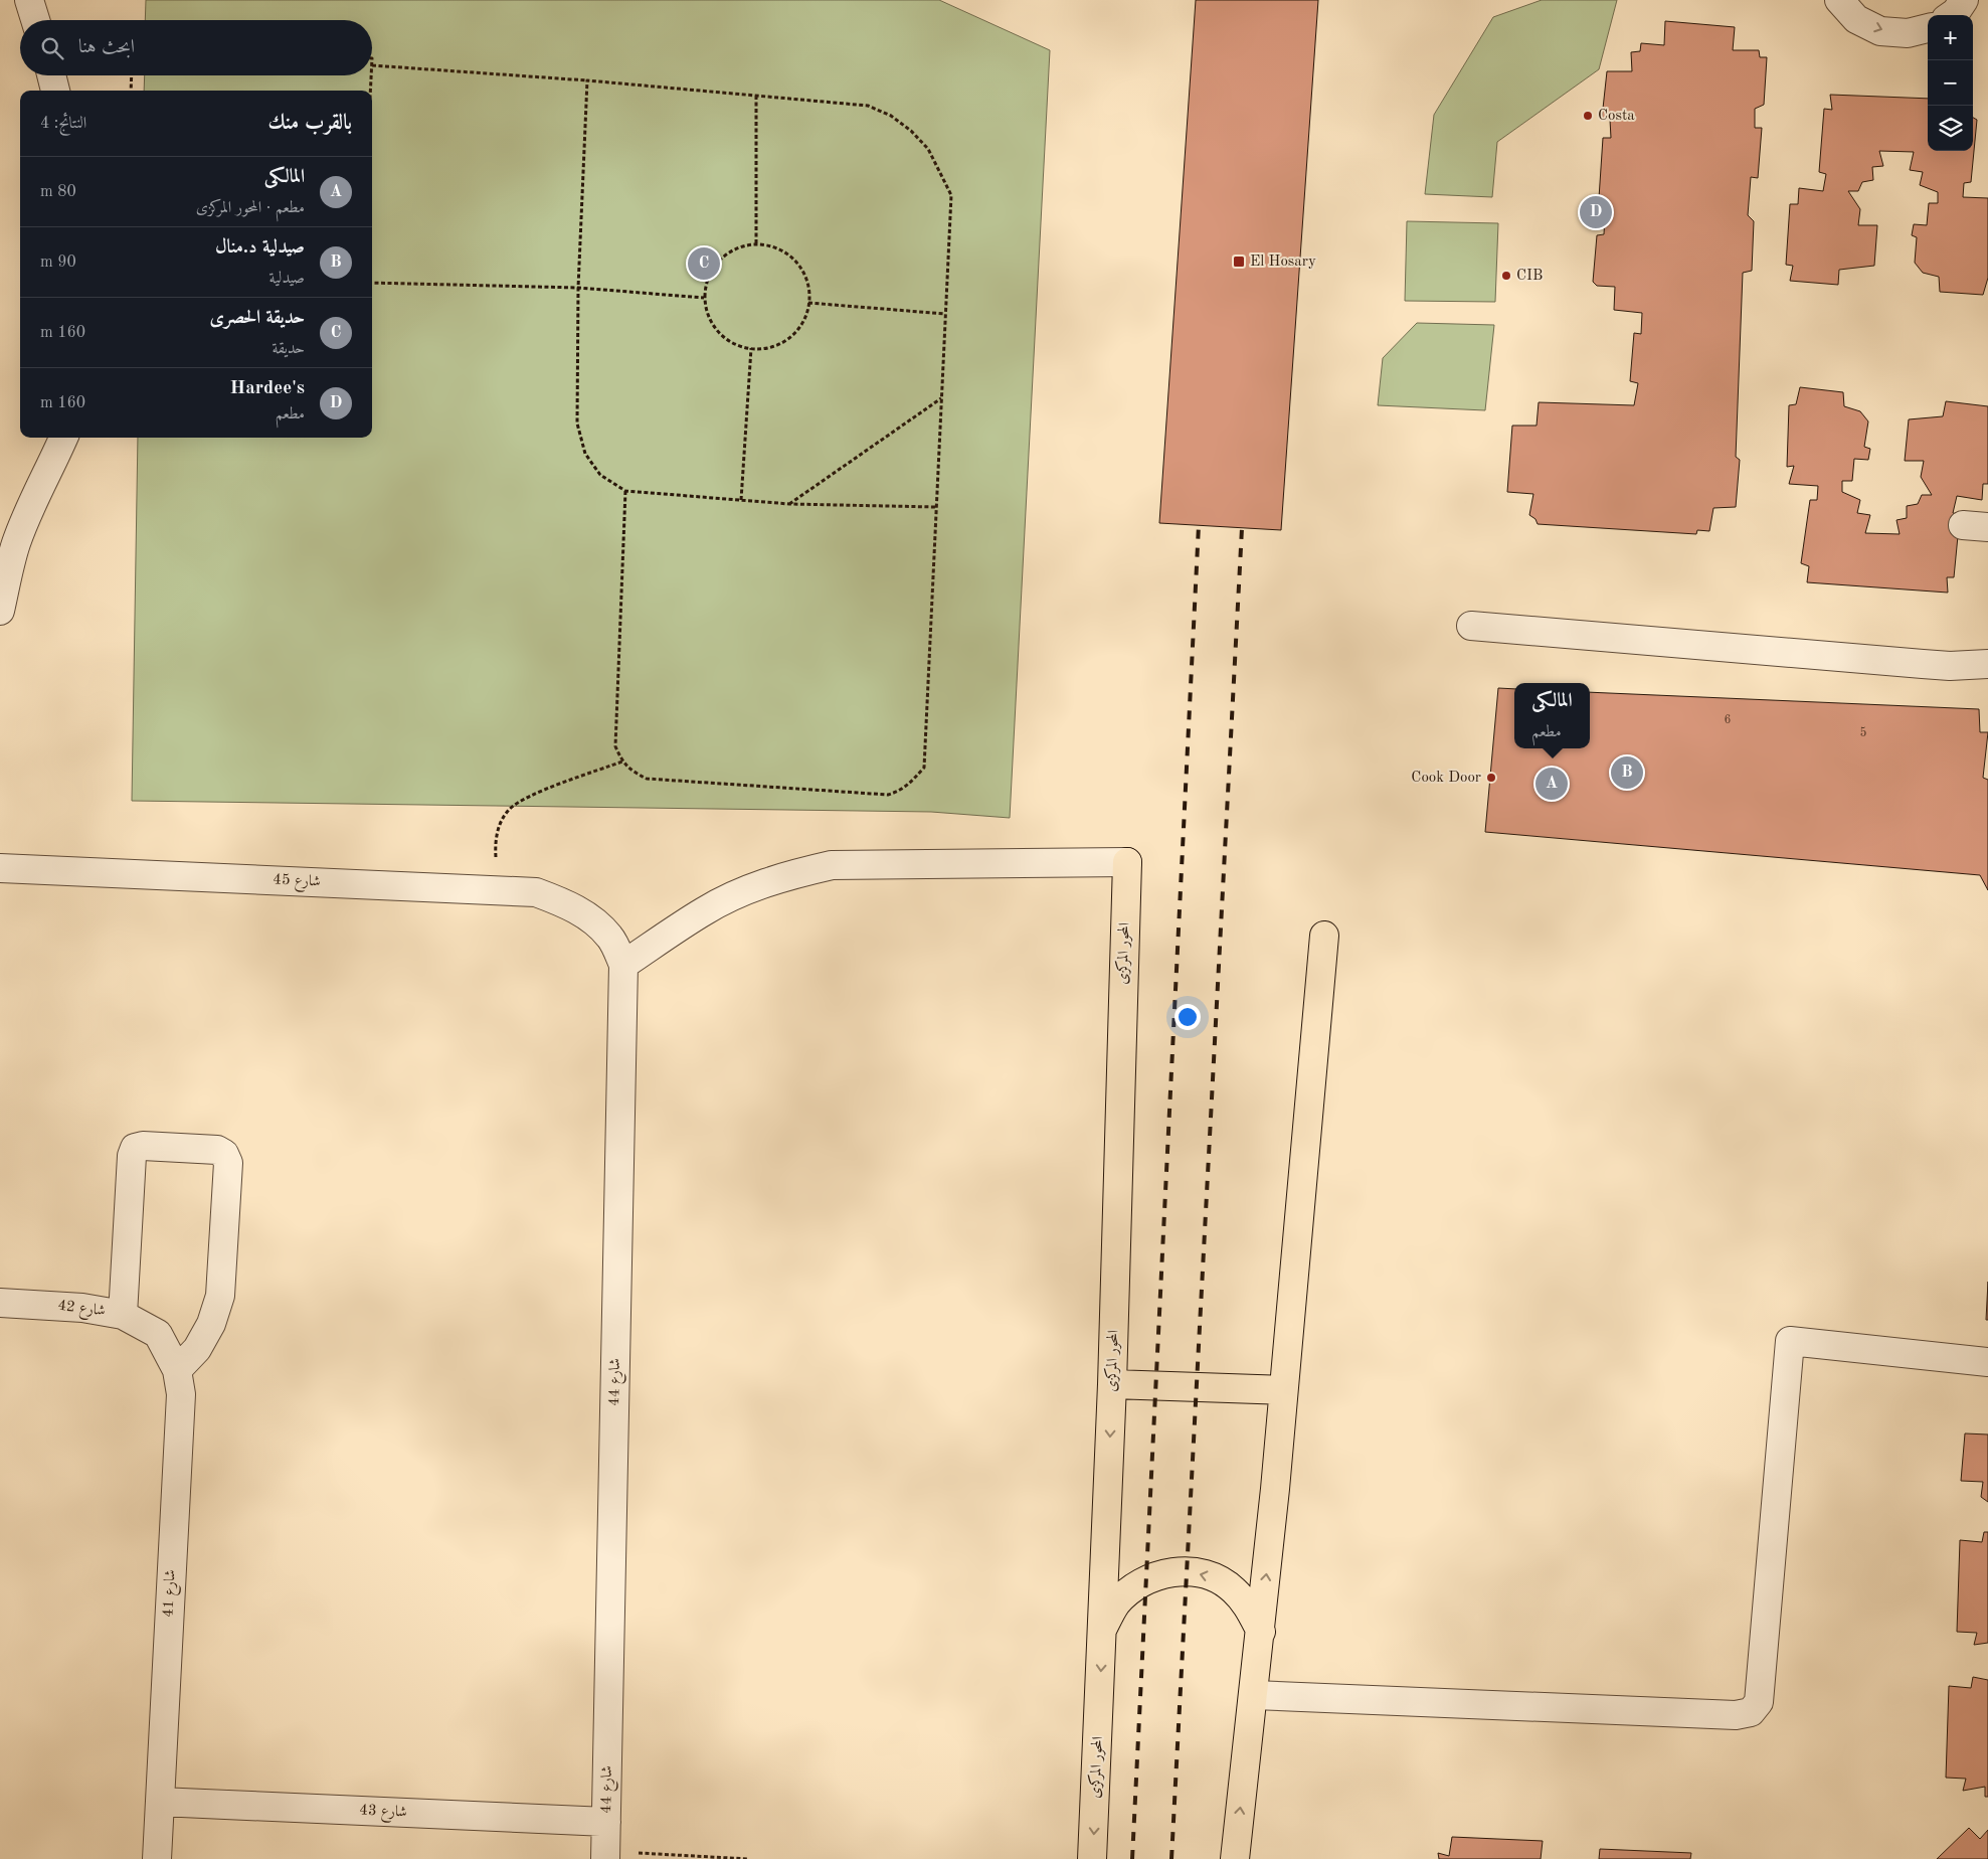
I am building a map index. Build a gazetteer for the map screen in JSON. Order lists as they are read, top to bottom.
{
  "streets": {
    "main road": ["المحور المركزى"],
    "street": [
      "شارع 45",
      "شارع 42",
      "شارع 44",
      "شارع 41",
      "شارع 43"
    ]
  },
  "crossings": [
    ["شارع 45", "شارع 44"],
    ["شارع 42", "شارع 41"],
    ["شارع 44", "شارع 43"],
    ["شارع 41", "شارع 43"]
  ],
  "places": {
    "other": ["Costa", "CIB", "Cook Door"],
    "transit": ["El Hosary"]
  },
  "house_numbers": ["6", "5"],
  "page": {
    "map_buttons": ["+", "−"],
    "search": "ابحث هنا",
    "heading": ["بالقرب منك", "النتائج: 4"],
    "list": [
      {
        "mark": "A",
        "name": "المالكى",
        "note": "مطعم · المحور المركزى",
        "value": "80 m"
      },
      {
        "mark": "B",
        "name": "صيدلية د.منال",
        "note": "صيدلية",
        "value": "90 m"
      },
      {
        "mark": "C",
        "name": "حديقة الحصرى",
        "note": "حديقة",
        "value": "160 m"
      },
      {
        "mark": "D",
        "name": "Hardee's",
        "note": "مطعم",
        "value": "160 m"
      }
    ],
    "pins": [
      "D",
      "C",
      "B",
      "A"
    ],
    "popup": ["المالكى", "مطعم"]
  }
}
